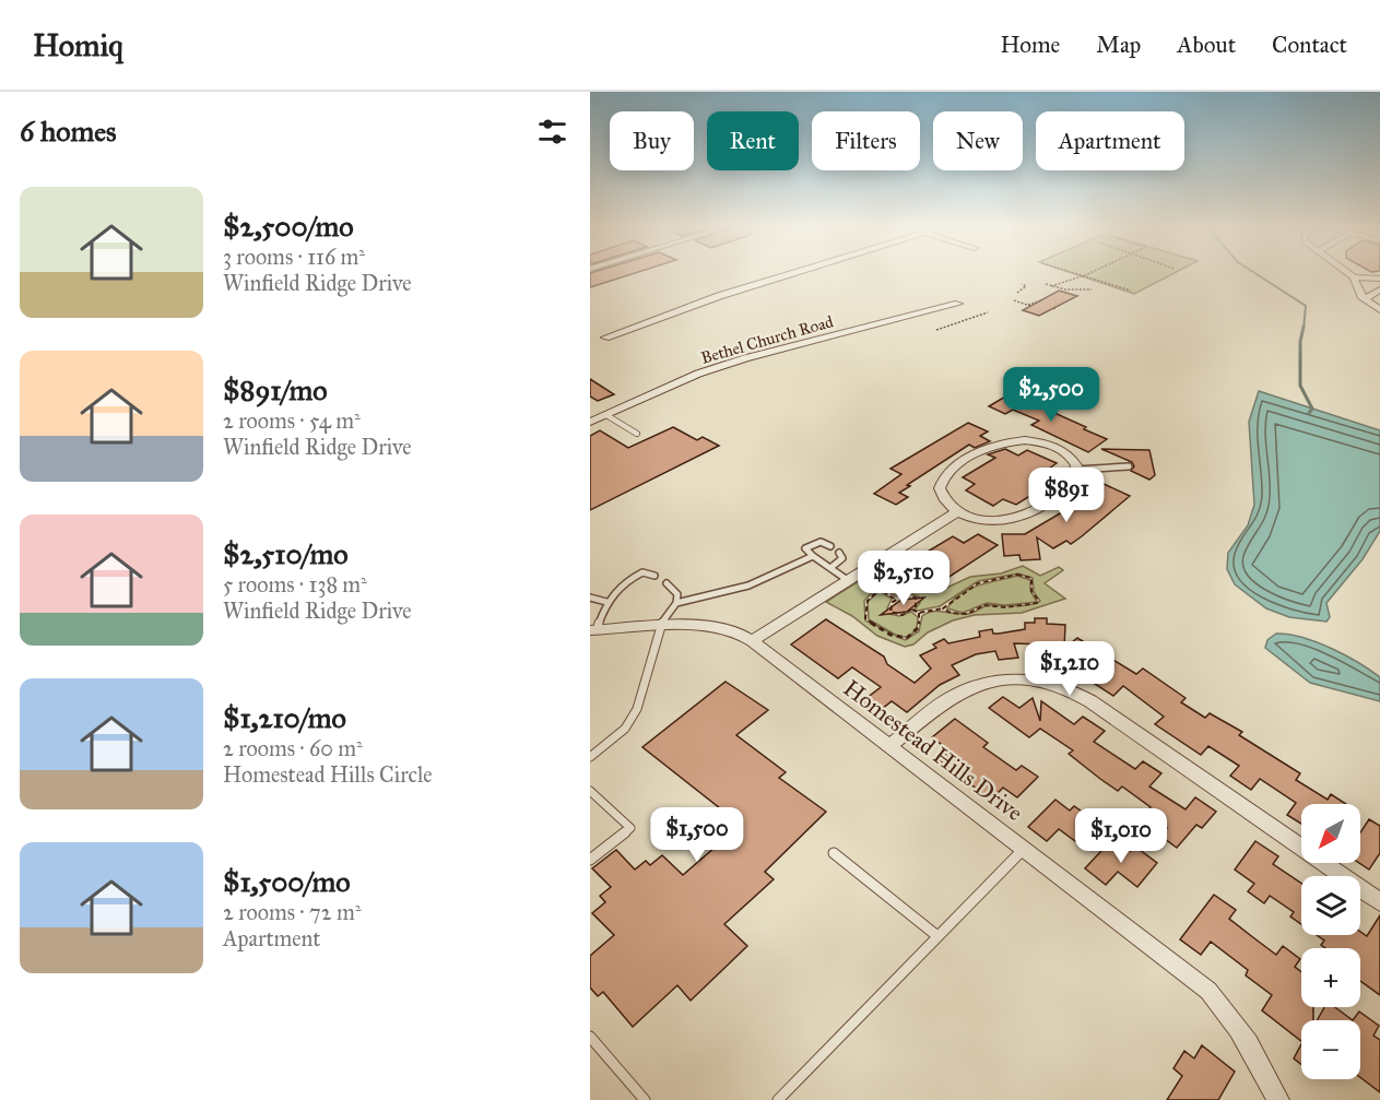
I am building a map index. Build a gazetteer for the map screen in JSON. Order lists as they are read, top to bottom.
{
  "streets": {
    "street": ["Bethel Church Road", "Homestead Hills Drive"]
  },
  "north": "bottom left",
  "page": {
    "header": "Homiq",
    "nav": [
      "Home",
      "Map",
      "About",
      "Contact"
    ],
    "heading": "6 homes",
    "chip": [
      "Buy",
      "Rent",
      "Filters",
      "New",
      "Apartment"
    ],
    "list": [
      {
        "name": "$2,500/mo",
        "note": "3 rooms · 116 m² · Winfield Ridge Drive"
      },
      {
        "name": "$891/mo",
        "note": "2 rooms · 54 m² · Winfield Ridge Drive"
      },
      {
        "name": "$2,510/mo",
        "note": "5 rooms · 138 m² · Winfield Ridge Drive"
      },
      {
        "name": "$1,210/mo",
        "note": "2 rooms · 60 m² · Homestead Hills Circle"
      },
      {
        "name": "$1,500/mo",
        "note": "2 rooms · 72 m² · Apartment"
      }
    ],
    "price": [
      "$2,500",
      "$891",
      "$2,510",
      "$1,210",
      "$1,500",
      "$1,010"
    ],
    "map_buttons": ["+", "−"]
  }
}
